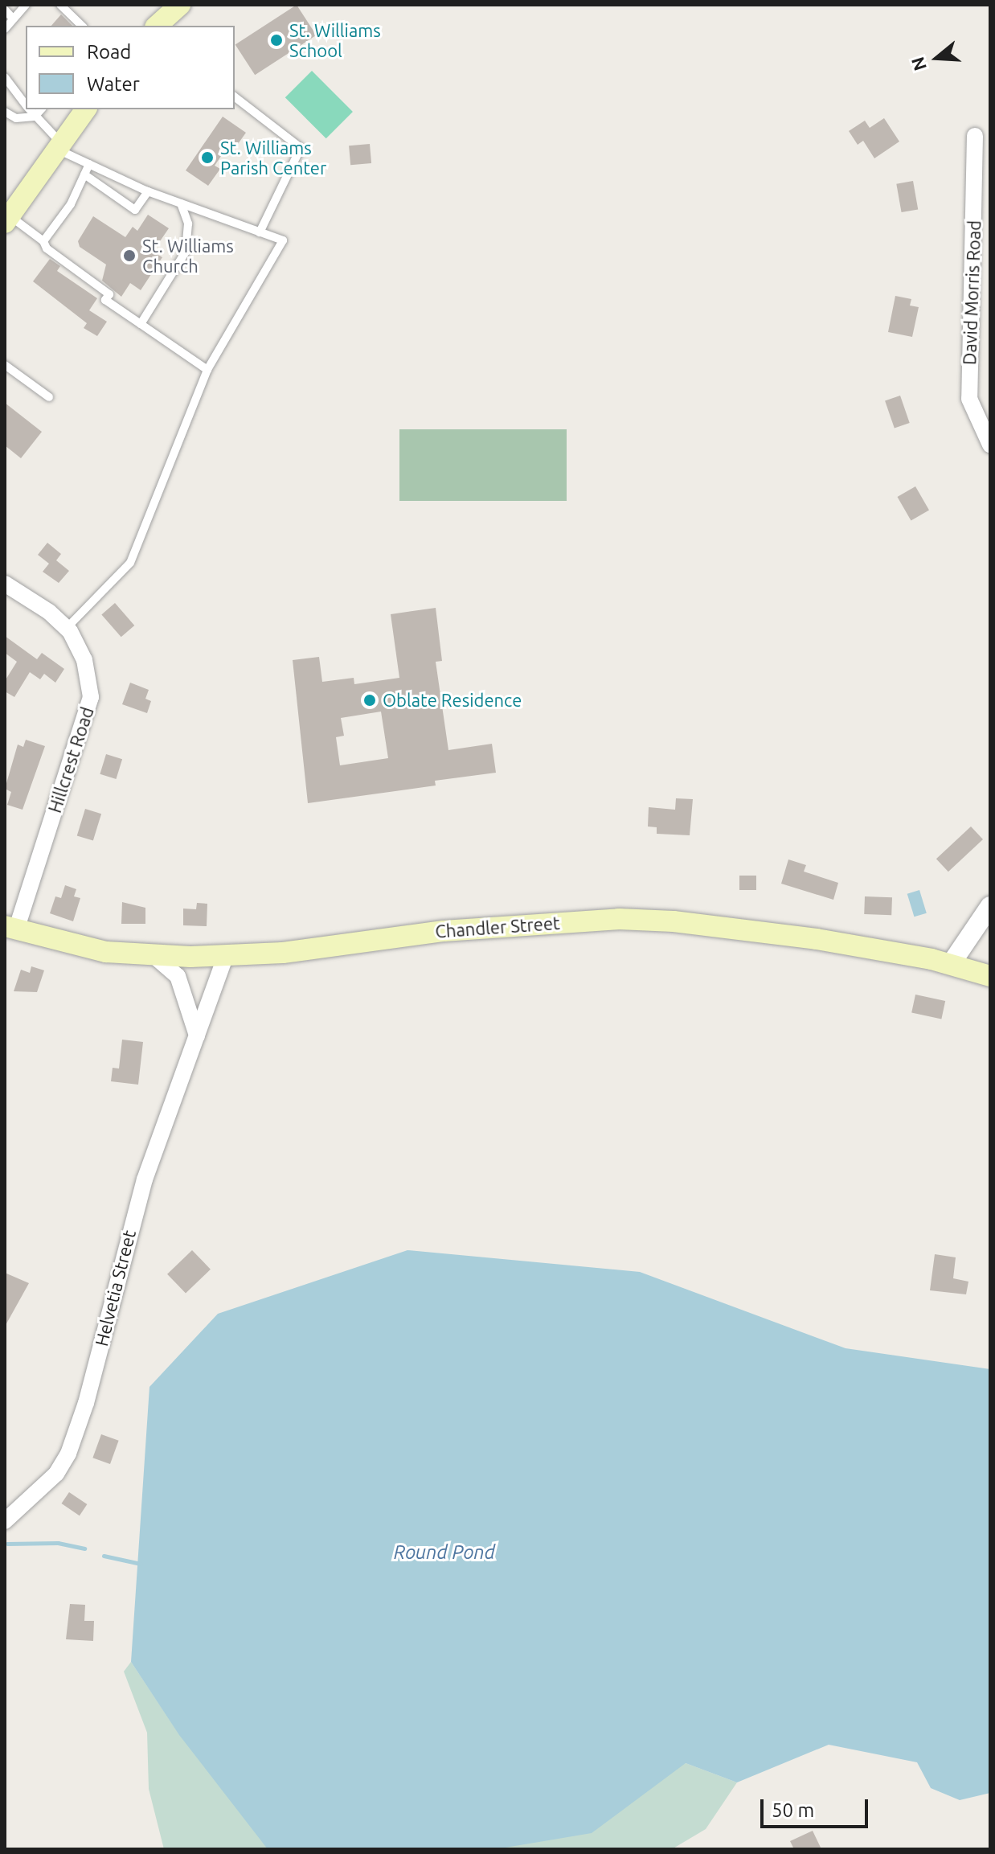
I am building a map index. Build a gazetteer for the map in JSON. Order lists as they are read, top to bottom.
{
  "streets": {
    "main road": ["Chandler Street"],
    "street": ["David Morris Road", "Hillcrest Road", "Helvetia Street"]
  },
  "crossings": [
    ["Hillcrest Road", "Chandler Street"],
    ["Chandler Street", "Helvetia Street"]
  ],
  "water": ["Round Pond"],
  "places": [
    "St. Williams School",
    "St. Williams Parish Center",
    "St. Williams Church",
    "Oblate Residence"
  ],
  "legend": ["Road", "Water"],
  "scale_bar": "50 m",
  "north": "left"
}
